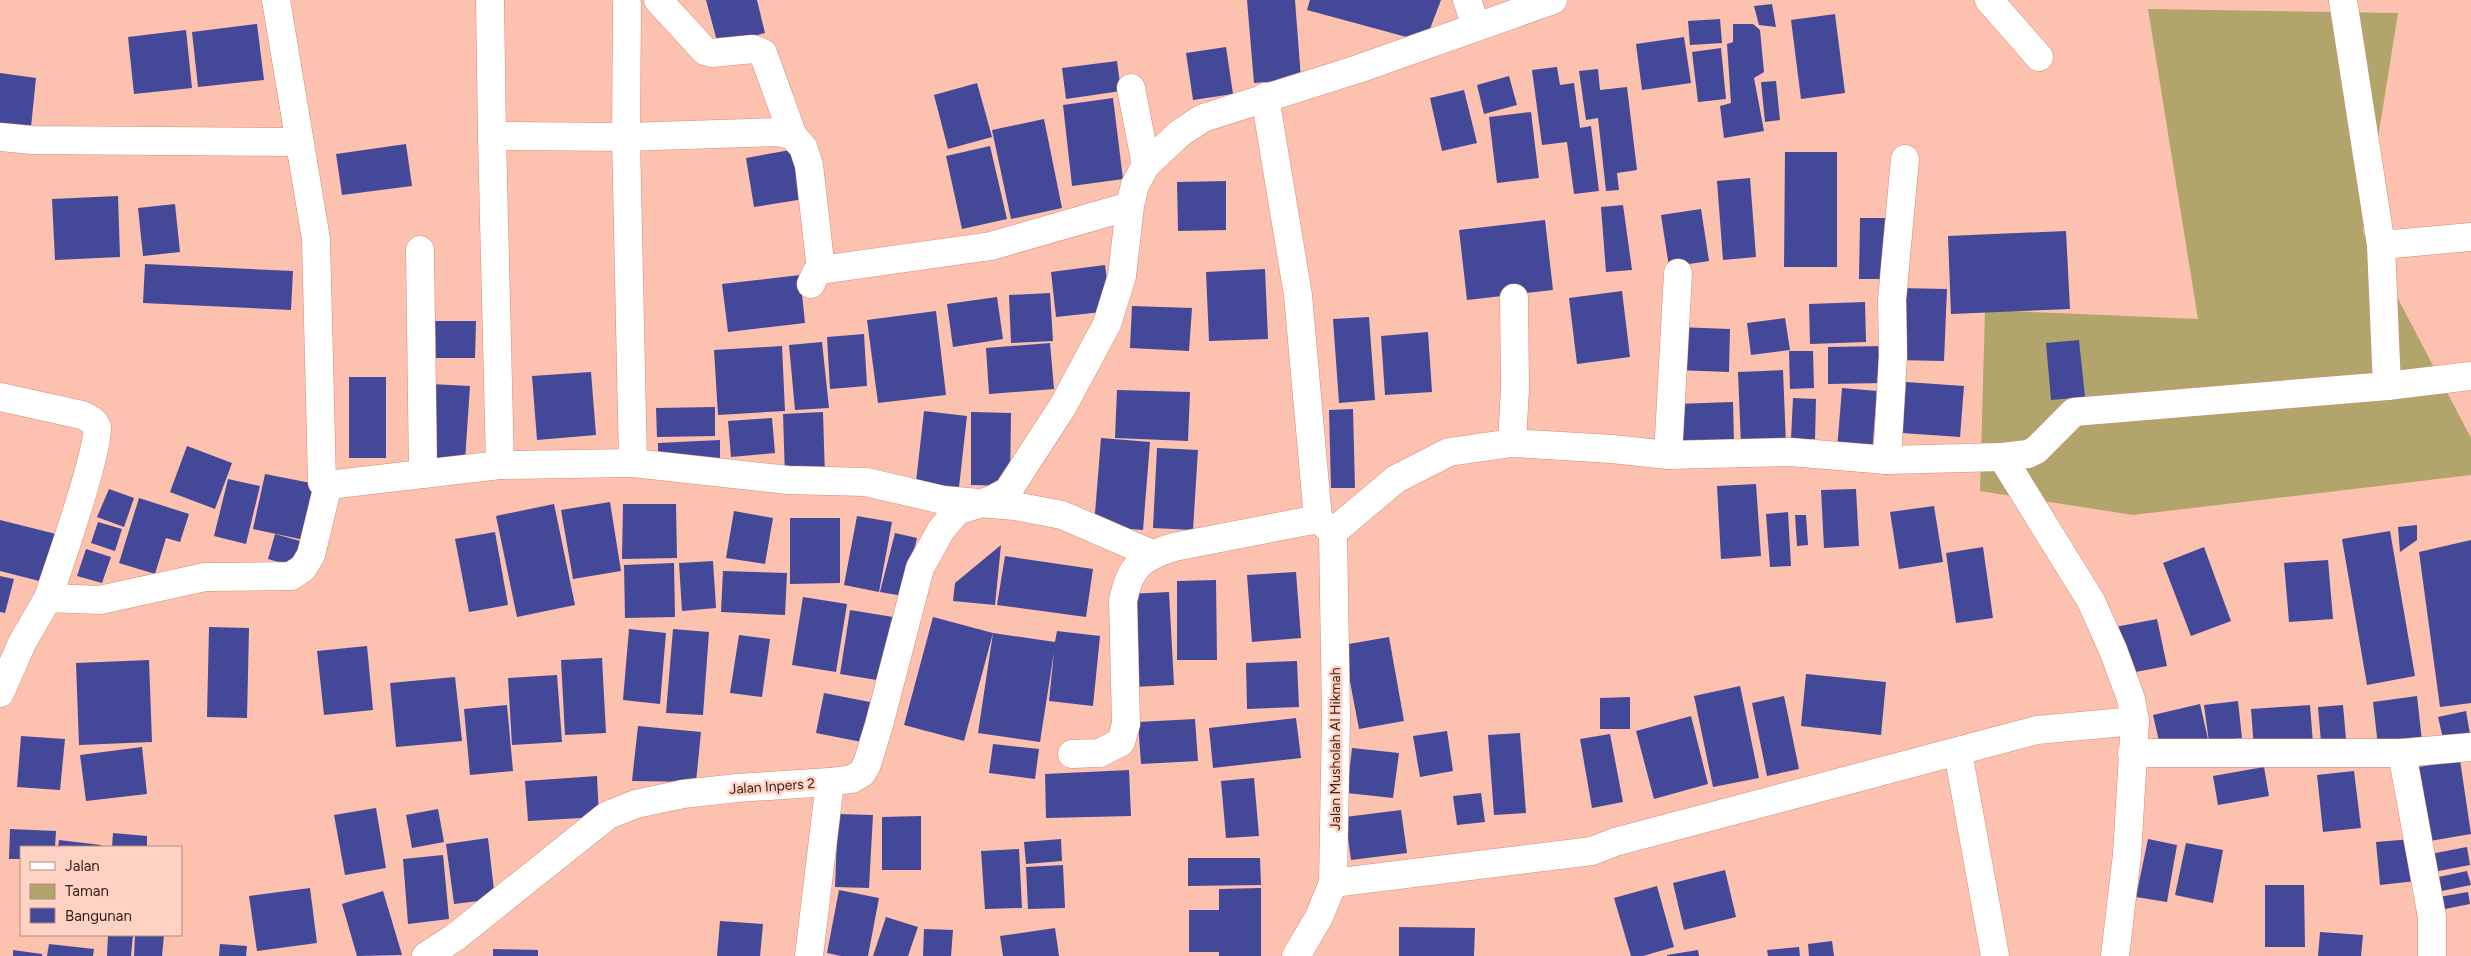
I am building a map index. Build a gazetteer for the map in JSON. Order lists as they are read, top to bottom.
{
  "streets": {
    "street": ["Jalan Musholah Al Hikmah", "Jalan Inpers 2"]
  },
  "legend": ["Jalan", "Taman", "Bangunan"]
}
